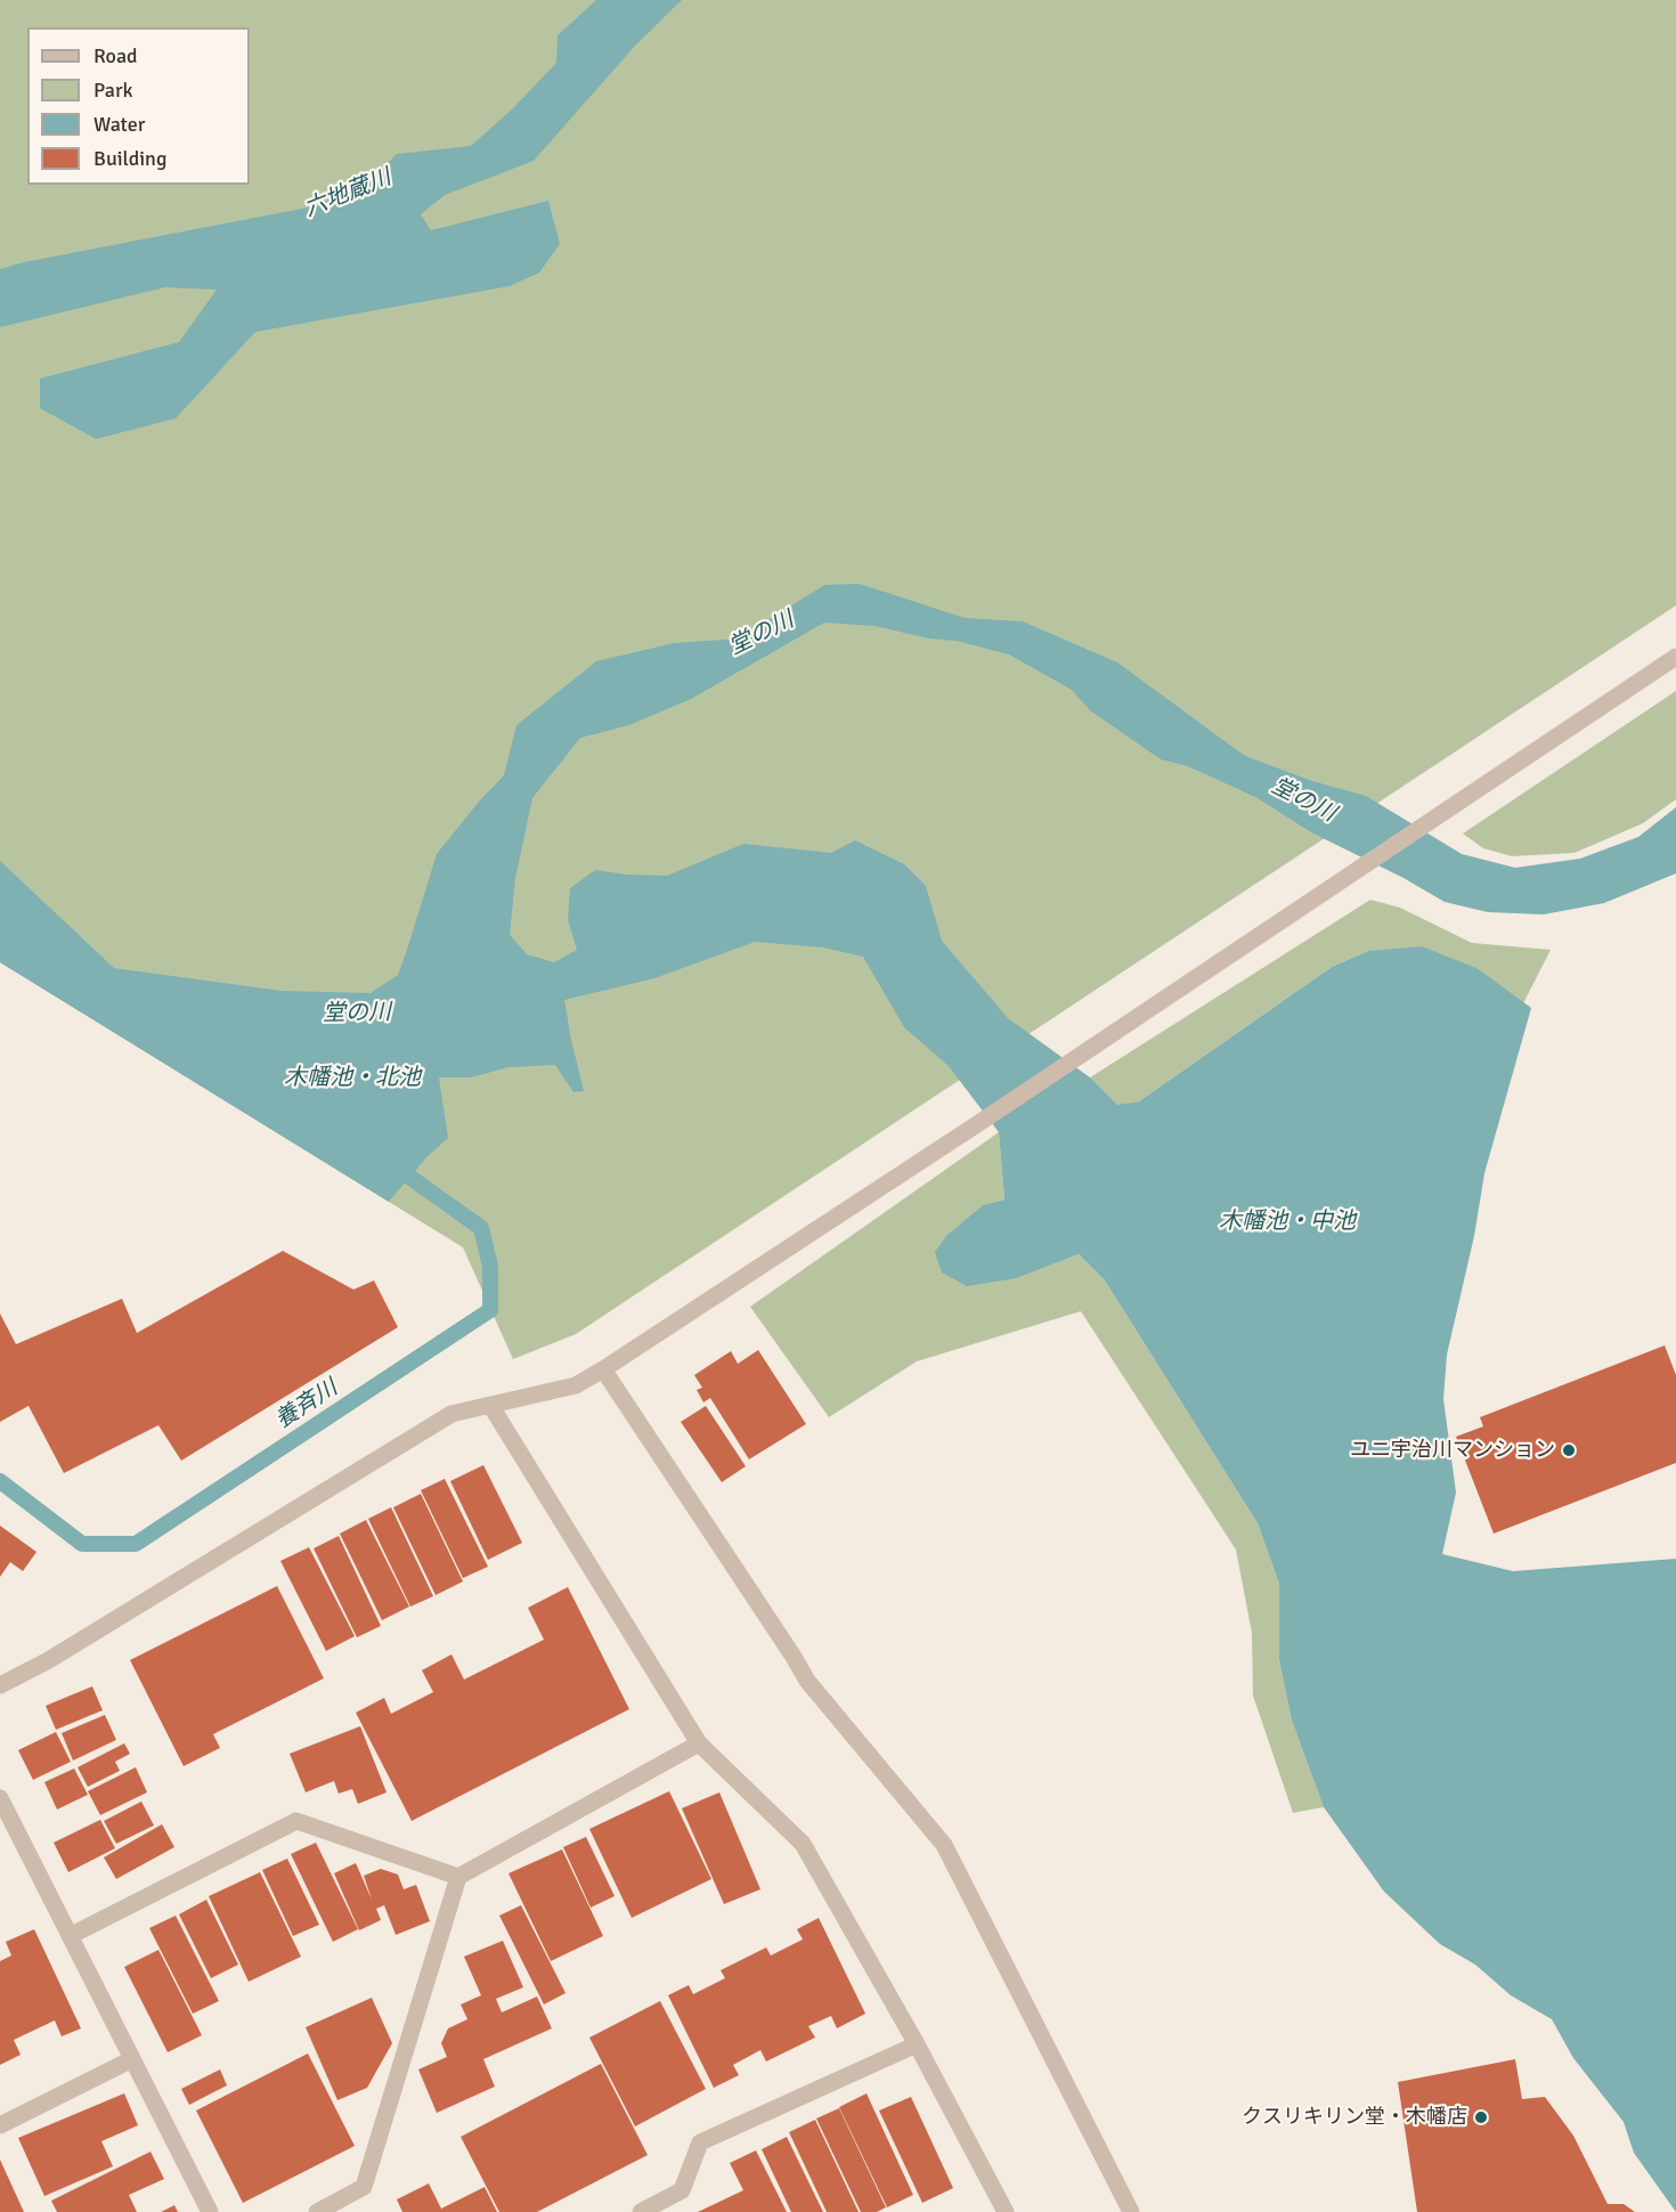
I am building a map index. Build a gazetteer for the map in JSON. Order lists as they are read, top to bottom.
{
  "water": [
    "六地蔵川",
    "堂の川",
    "木幡池・北池",
    "木幡池・中池",
    "養斉川"
  ],
  "places": ["ユニ宇治川マンション", "クスリキリン堂・木幡店"],
  "legend": [
    "Road",
    "Park",
    "Water",
    "Building"
  ]
}
